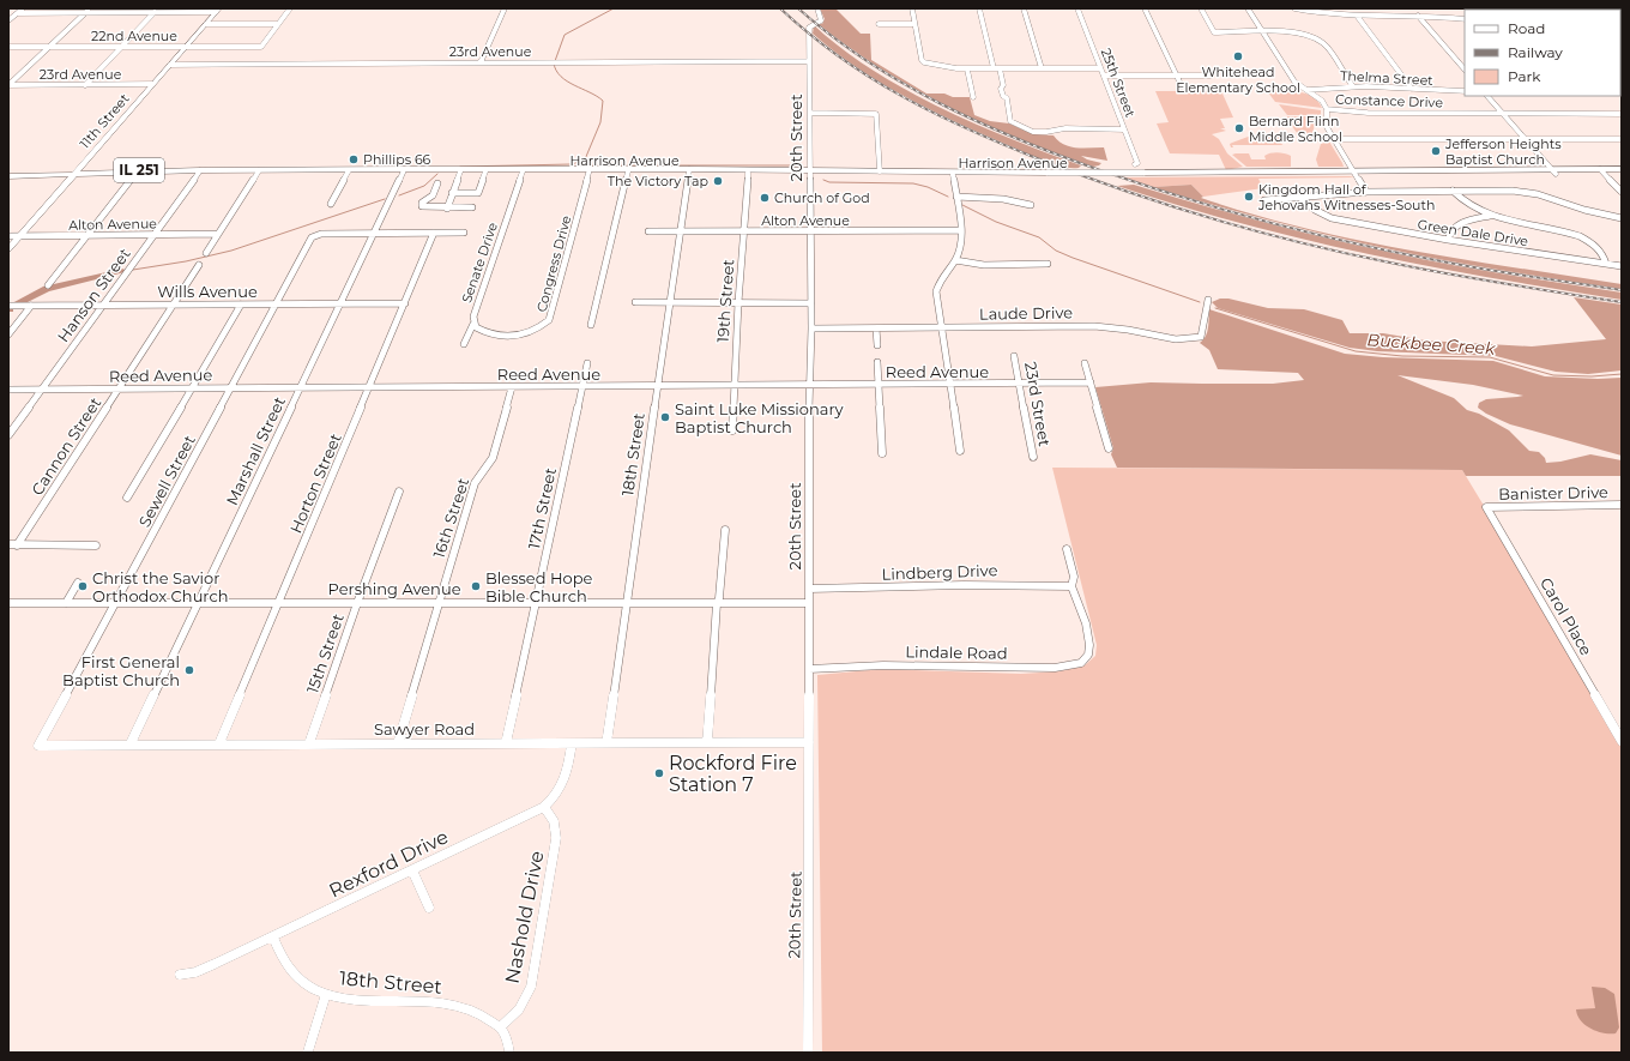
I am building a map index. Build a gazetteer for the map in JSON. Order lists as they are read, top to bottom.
{
  "streets": {
    "main road": ["11th Street", "Harrison Avenue"],
    "street": [
      "22nd Avenue",
      "23rd Avenue",
      "Thelma Street",
      "25th Street",
      "Constance Drive",
      "20th Street",
      "Alton Avenue",
      "Green Dale Drive",
      "Senate Drive",
      "Congress Drive",
      "Wills Avenue",
      "Hanson Street",
      "19th Street",
      "Laude Drive",
      "Reed Avenue",
      "23rd Street",
      "Cannon Street",
      "Marshall Street",
      "18th Street",
      "Sewell Street",
      "Horton Street",
      "Banister Drive",
      "17th Street",
      "16th Street",
      "Lindberg Drive",
      "Pershing Avenue",
      "Carol Place",
      "Lindale Road",
      "15th Street",
      "Sawyer Road",
      "Rexford Drive",
      "Nashold Drive"
    ]
  },
  "crossings": [
    ["22nd Avenue", "11th Street"],
    ["23rd Avenue", "11th Street"],
    ["23rd Avenue", "20th Street"],
    ["11th Street", "Harrison Avenue"],
    ["11th Street", "Alton Avenue"],
    ["20th Street", "Harrison Avenue"],
    ["20th Street", "Alton Avenue"],
    ["20th Street", "Laude Drive"],
    ["20th Street", "Reed Avenue"],
    ["20th Street", "Lindberg Drive"],
    ["20th Street", "Pershing Avenue"],
    ["20th Street", "Lindale Road"],
    ["20th Street", "Sawyer Road"],
    ["Harrison Avenue", "Senate Drive"],
    ["Harrison Avenue", "Congress Drive"],
    ["Harrison Avenue", "Hanson Street"],
    ["Harrison Avenue", "19th Street"],
    ["Harrison Avenue", "Marshall Street"],
    ["Harrison Avenue", "18th Street"],
    ["Alton Avenue", "Hanson Street"],
    ["Alton Avenue", "19th Street"],
    ["Alton Avenue", "18th Street"],
    ["Senate Drive", "Congress Drive"],
    ["Wills Avenue", "Hanson Street"],
    ["Wills Avenue", "Cannon Street"],
    ["Wills Avenue", "Marshall Street"],
    ["Wills Avenue", "Sewell Street"],
    ["Wills Avenue", "Horton Street"],
    ["Hanson Street", "Reed Avenue"],
    ["19th Street", "Reed Avenue"],
    ["Reed Avenue", "23rd Street"],
    ["Reed Avenue", "Cannon Street"],
    ["Reed Avenue", "Marshall Street"],
    ["Reed Avenue", "18th Street"],
    ["Reed Avenue", "Sewell Street"],
    ["Reed Avenue", "Horton Street"],
    ["Reed Avenue", "17th Street"],
    ["Reed Avenue", "16th Street"],
    ["Marshall Street", "Sewell Street"],
    ["Marshall Street", "Pershing Avenue"],
    ["Marshall Street", "Sawyer Road"],
    ["18th Street", "Pershing Avenue"],
    ["18th Street", "Sawyer Road"],
    ["18th Street", "Rexford Drive"],
    ["18th Street", "Nashold Drive"],
    ["Sewell Street", "Pershing Avenue"],
    ["Sewell Street", "Sawyer Road"],
    ["Horton Street", "Pershing Avenue"],
    ["Horton Street", "Sawyer Road"],
    ["Banister Drive", "Carol Place"],
    ["17th Street", "Pershing Avenue"],
    ["17th Street", "Sawyer Road"],
    ["16th Street", "Pershing Avenue"],
    ["16th Street", "Sawyer Road"],
    ["Lindberg Drive", "Lindale Road"],
    ["Pershing Avenue", "15th Street"],
    ["15th Street", "Sawyer Road"],
    ["Sawyer Road", "Rexford Drive"],
    ["Rexford Drive", "Nashold Drive"]
  ],
  "water": ["Buckbee Creek"],
  "places": [
    "Whitehead Elementary School",
    "Bernard Flinn Middle School",
    "Jefferson Heights Baptist Church",
    "Phillips 66",
    "The Victory Tap",
    "Kingdom Hall of Jehovahs Witnesses-South",
    "Church of God",
    "Saint Luke Missionary Baptist Church",
    "Christ the Savior Orthodox Church",
    "Blessed Hope Bible Church",
    "First General Baptist Church",
    "Rockford Fire Station 7"
  ],
  "legend": ["Road", "Railway", "Park"]
}
